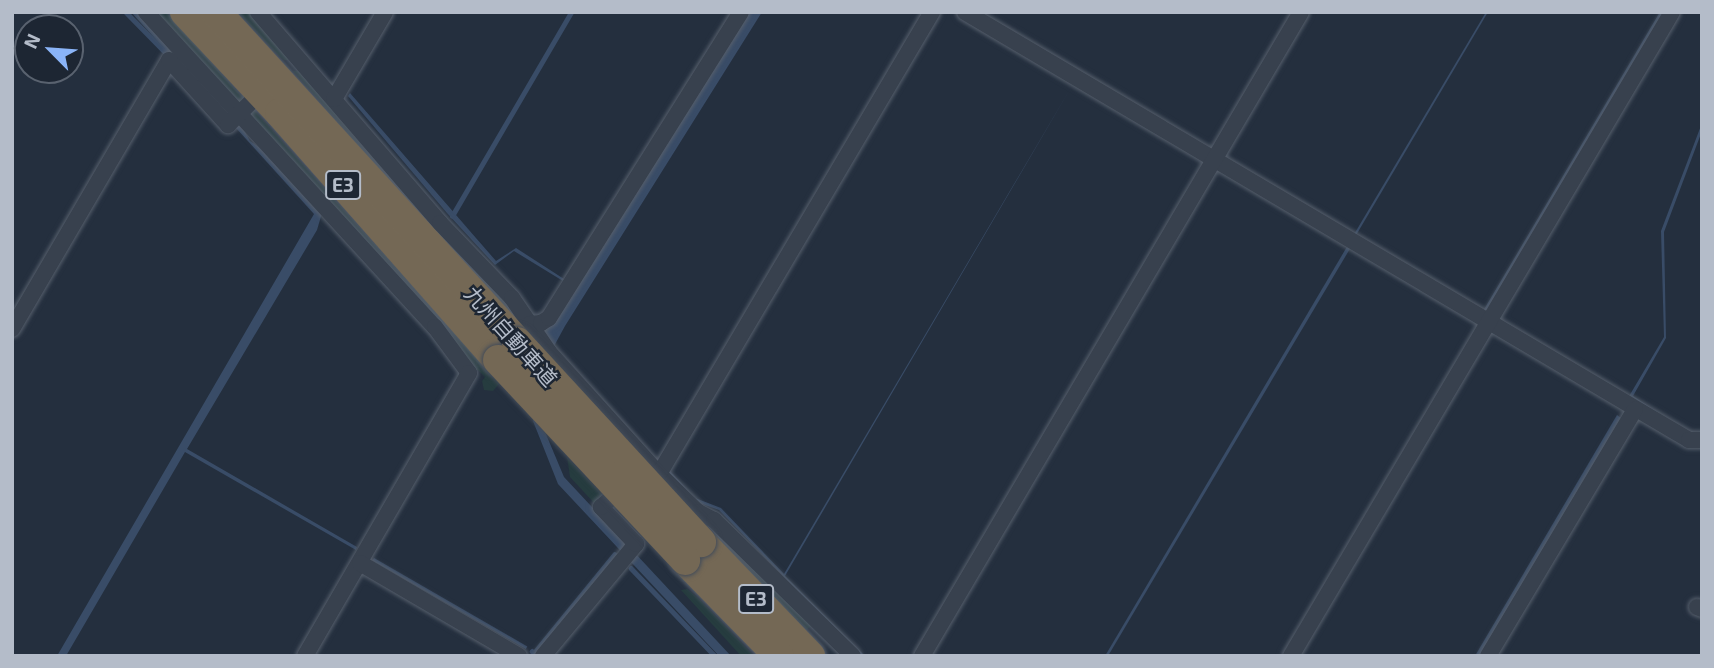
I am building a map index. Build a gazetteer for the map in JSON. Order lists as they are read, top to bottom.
{
  "streets": {
    "highway": ["E3", "九州自動車道"]
  },
  "north": "top left"
}
